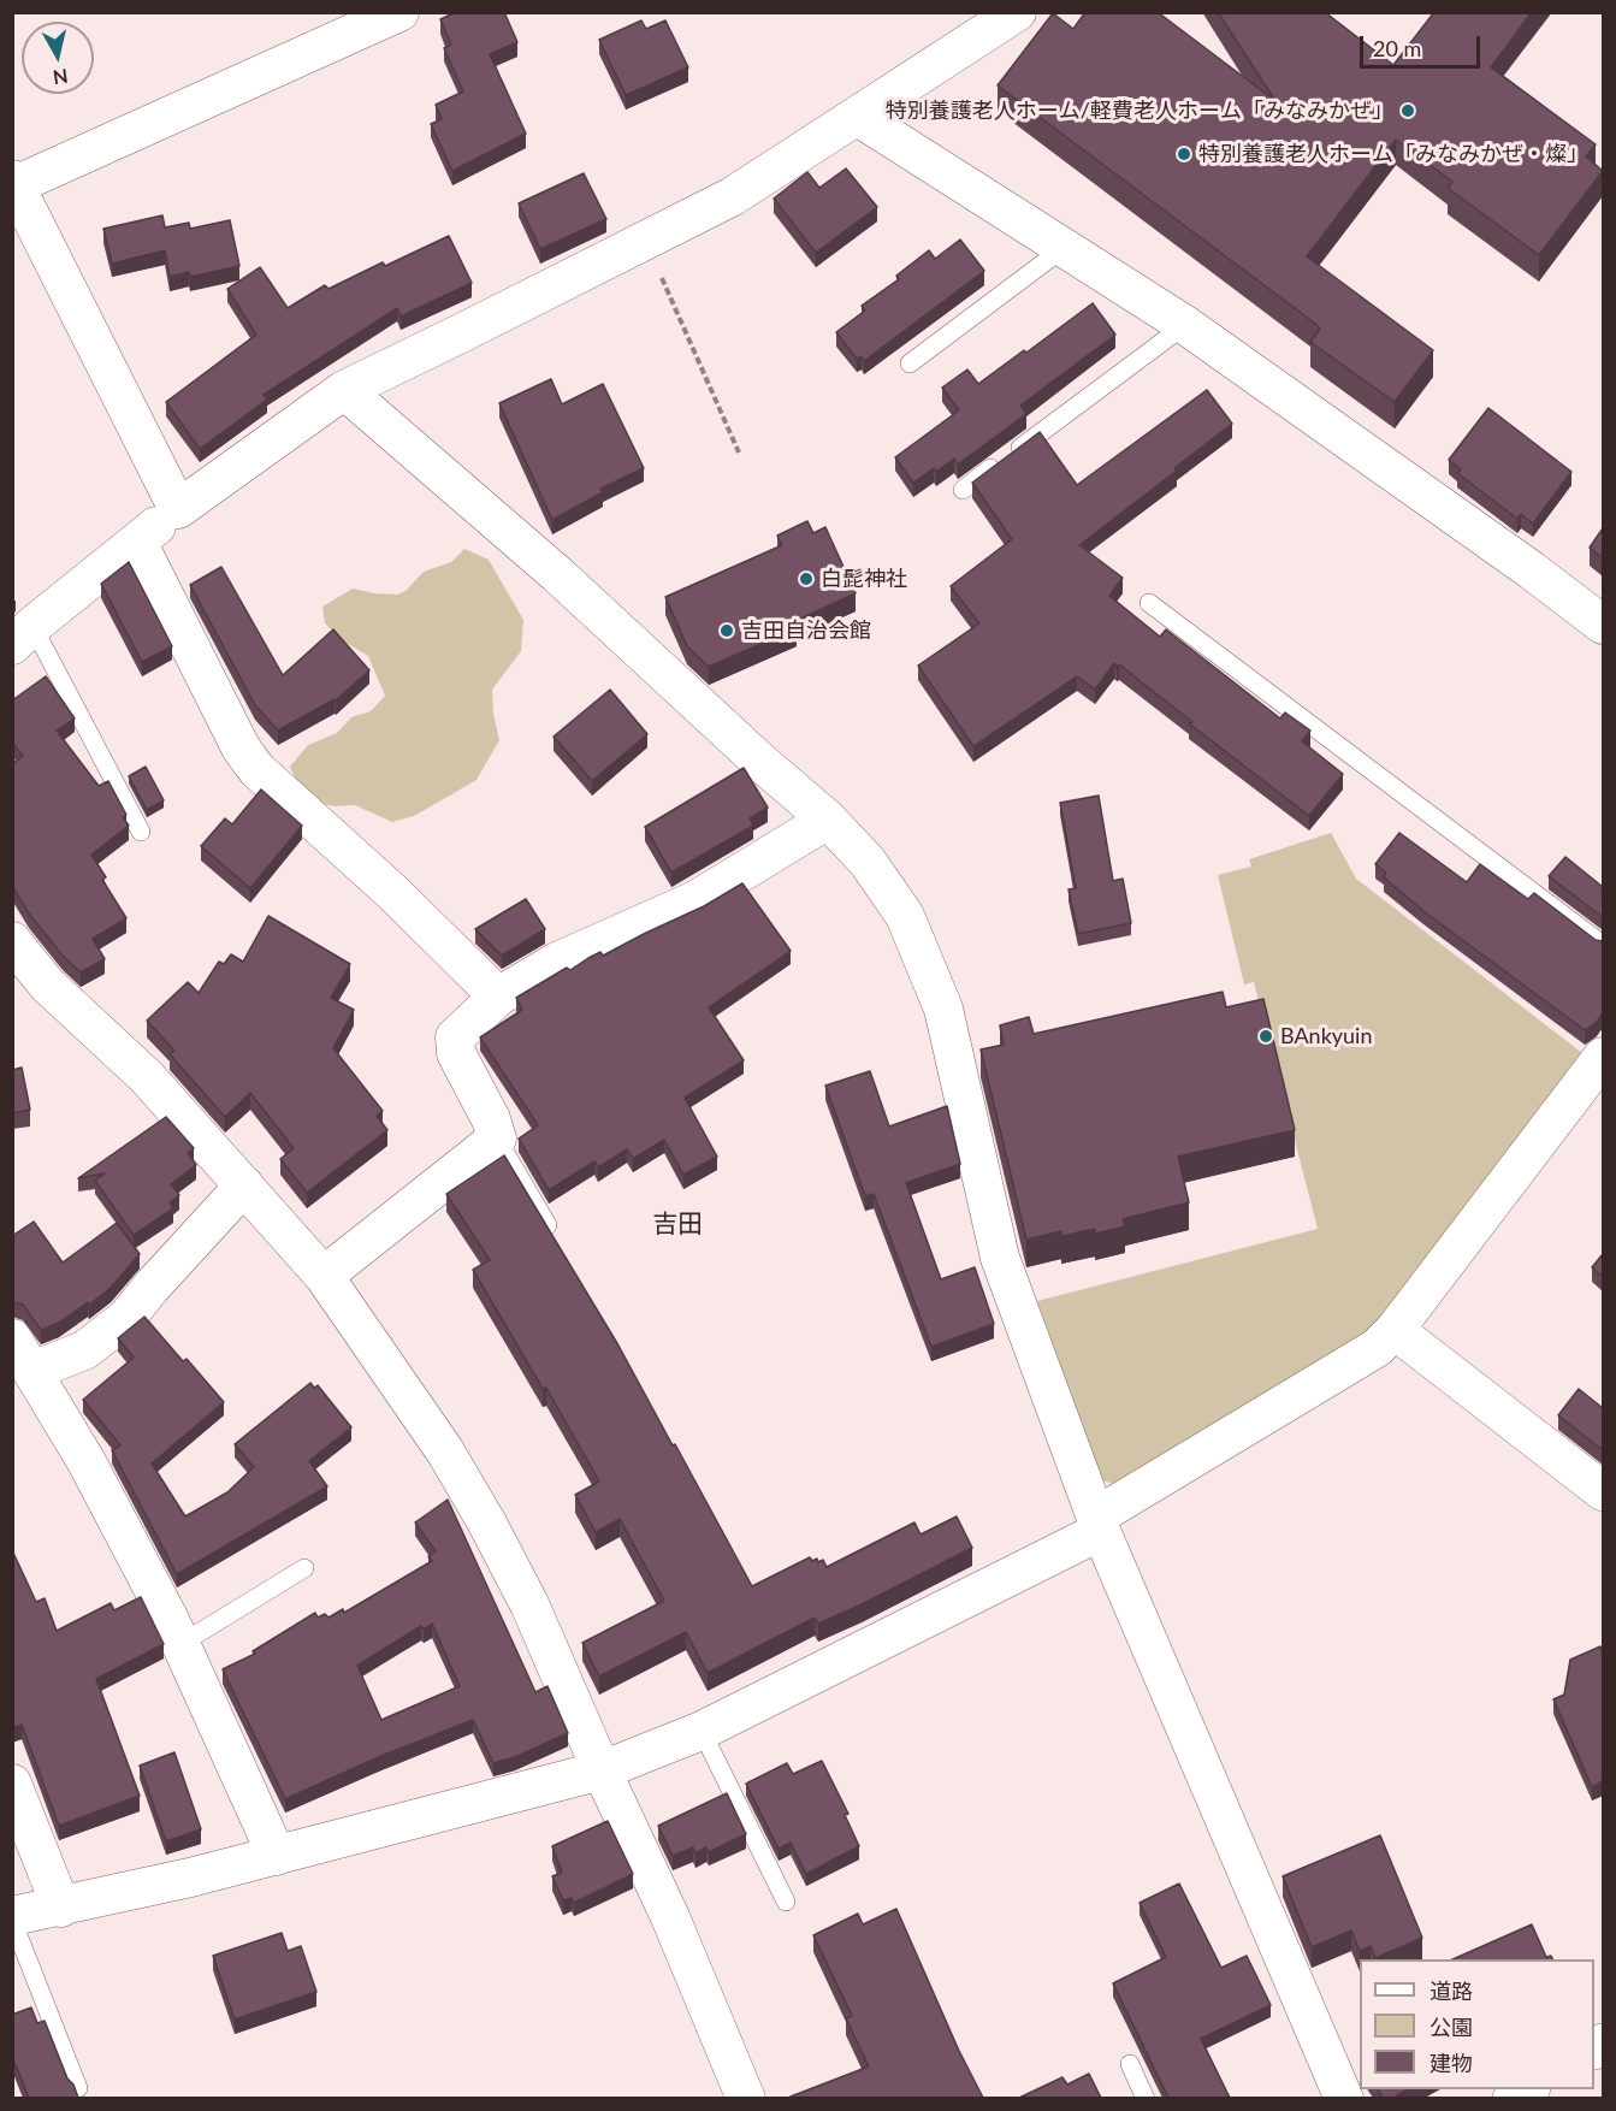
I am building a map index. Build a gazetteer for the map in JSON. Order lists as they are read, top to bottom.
{
  "districts": ["吉田"],
  "places": [
    "特別養護老人ホーム/軽費老人ホーム「みなみかぜ」",
    "特別養護老人ホーム「みなみかぜ・燦」",
    "白髭神社",
    "吉田自治会館",
    "BAnkyuin"
  ],
  "legend": ["道路", "公園", "建物"],
  "scale_bar": "20 m",
  "north": "bottom"
}
